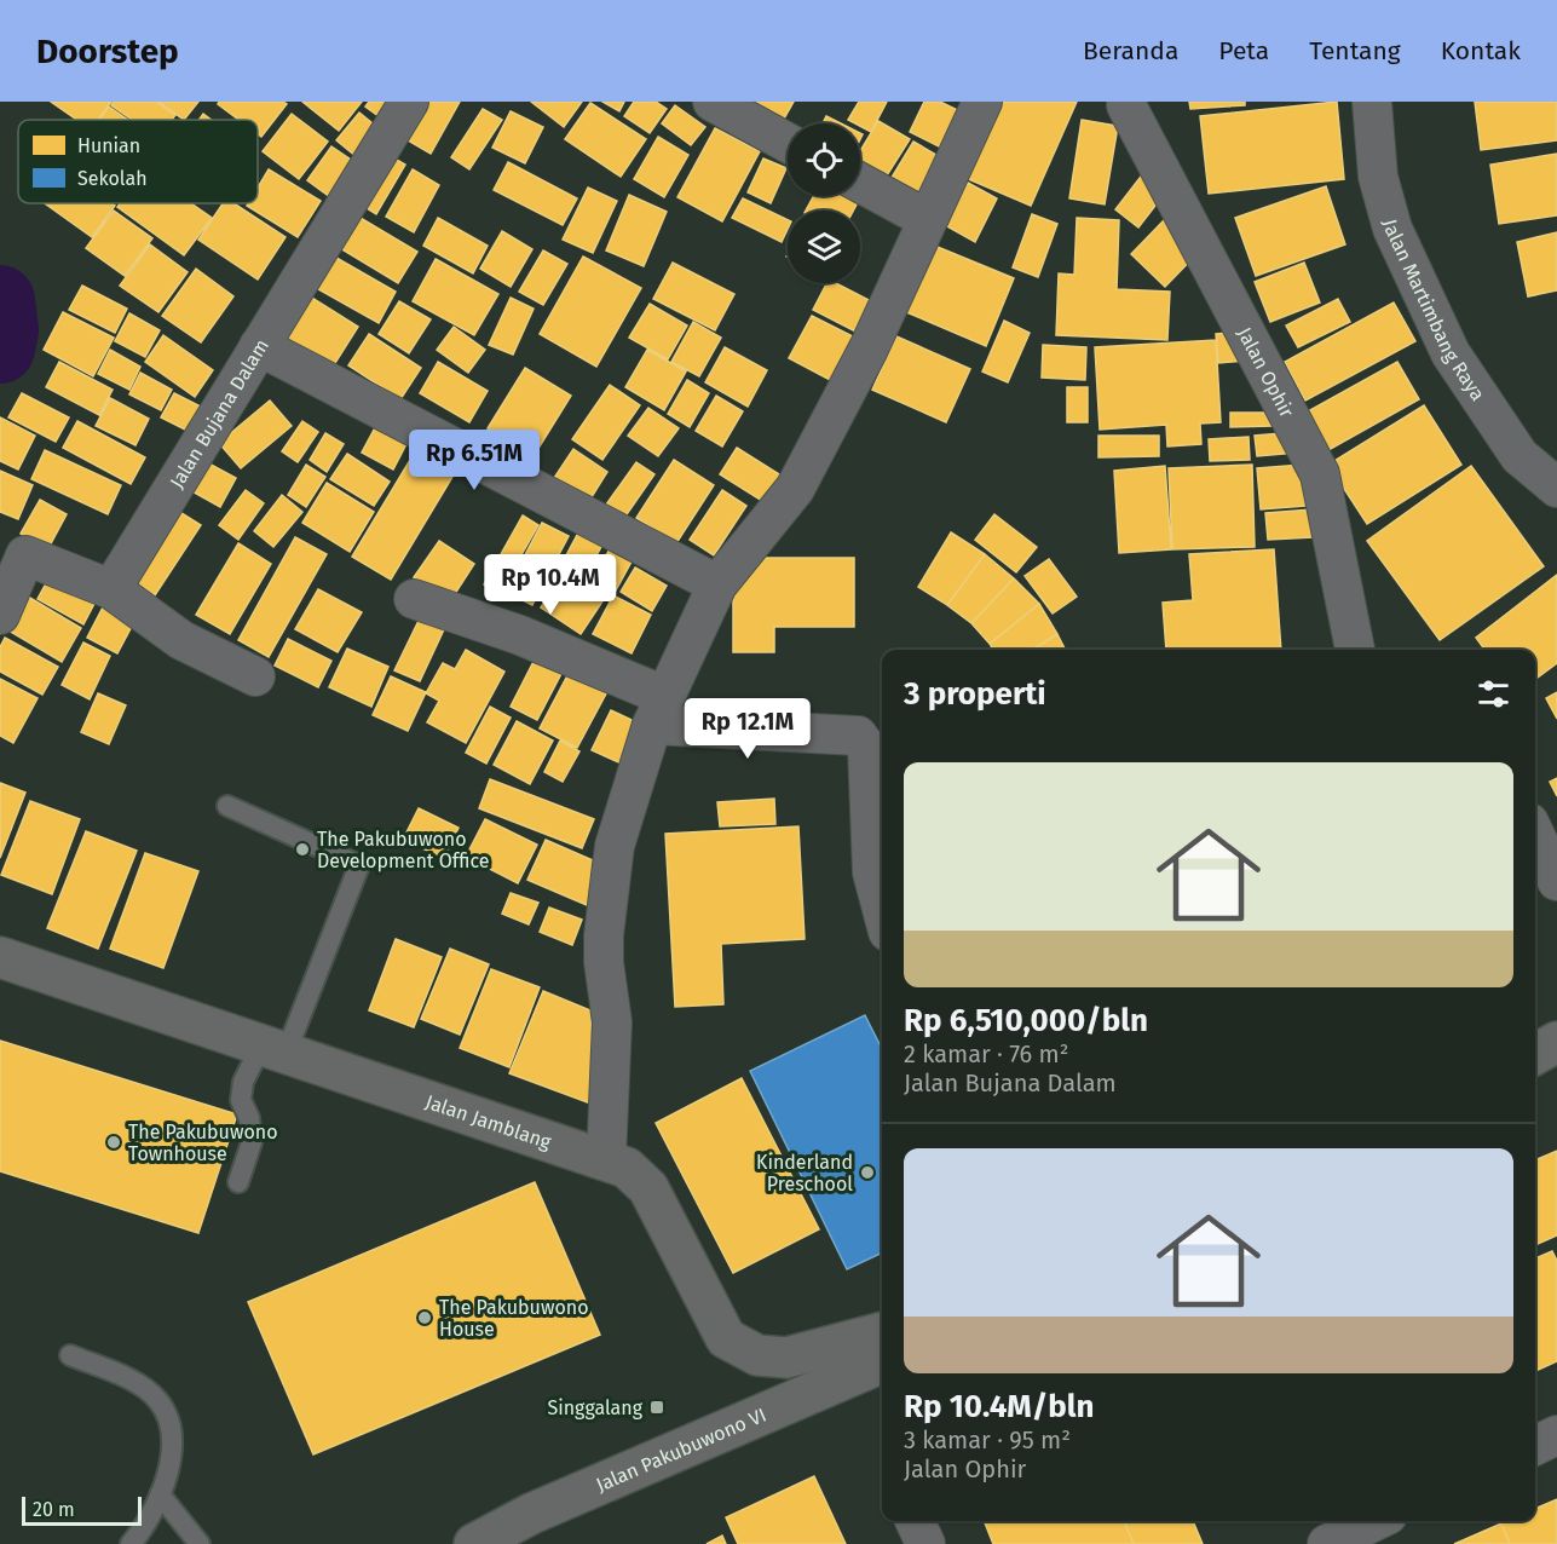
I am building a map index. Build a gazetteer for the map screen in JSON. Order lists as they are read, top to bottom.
{
  "streets": {
    "main road": ["Jalan Jamblang", "Jalan Pakubuwono VI"],
    "street": ["Jalan Martimbang Raya", "Jalan Ophir", "Jalan Bujana Dalam"]
  },
  "places": {
    "other": [
      "The Pakubuwono Development Office",
      "The Pakubuwono Townhouse",
      "Kinderland Preschool",
      "The Pakubuwono House"
    ],
    "transit": ["Singgalang"]
  },
  "legend": ["Hunian", "Sekolah"],
  "scale_bar": "20 m",
  "page": {
    "header": "Doorstep",
    "nav": [
      "Beranda",
      "Peta",
      "Tentang",
      "Kontak"
    ],
    "price": ["Rp 6.51M", "Rp 10.4M", "Rp 12.1M"],
    "heading": "3 properti",
    "list": [
      {
        "name": "Rp 6,510,000/bln",
        "note": "2 kamar · 76 m² · Jalan Bujana Dalam"
      },
      {
        "name": "Rp 10.4M/bln",
        "note": "3 kamar · 95 m² · Jalan Ophir"
      }
    ],
    "scale": "20 m"
  }
}
